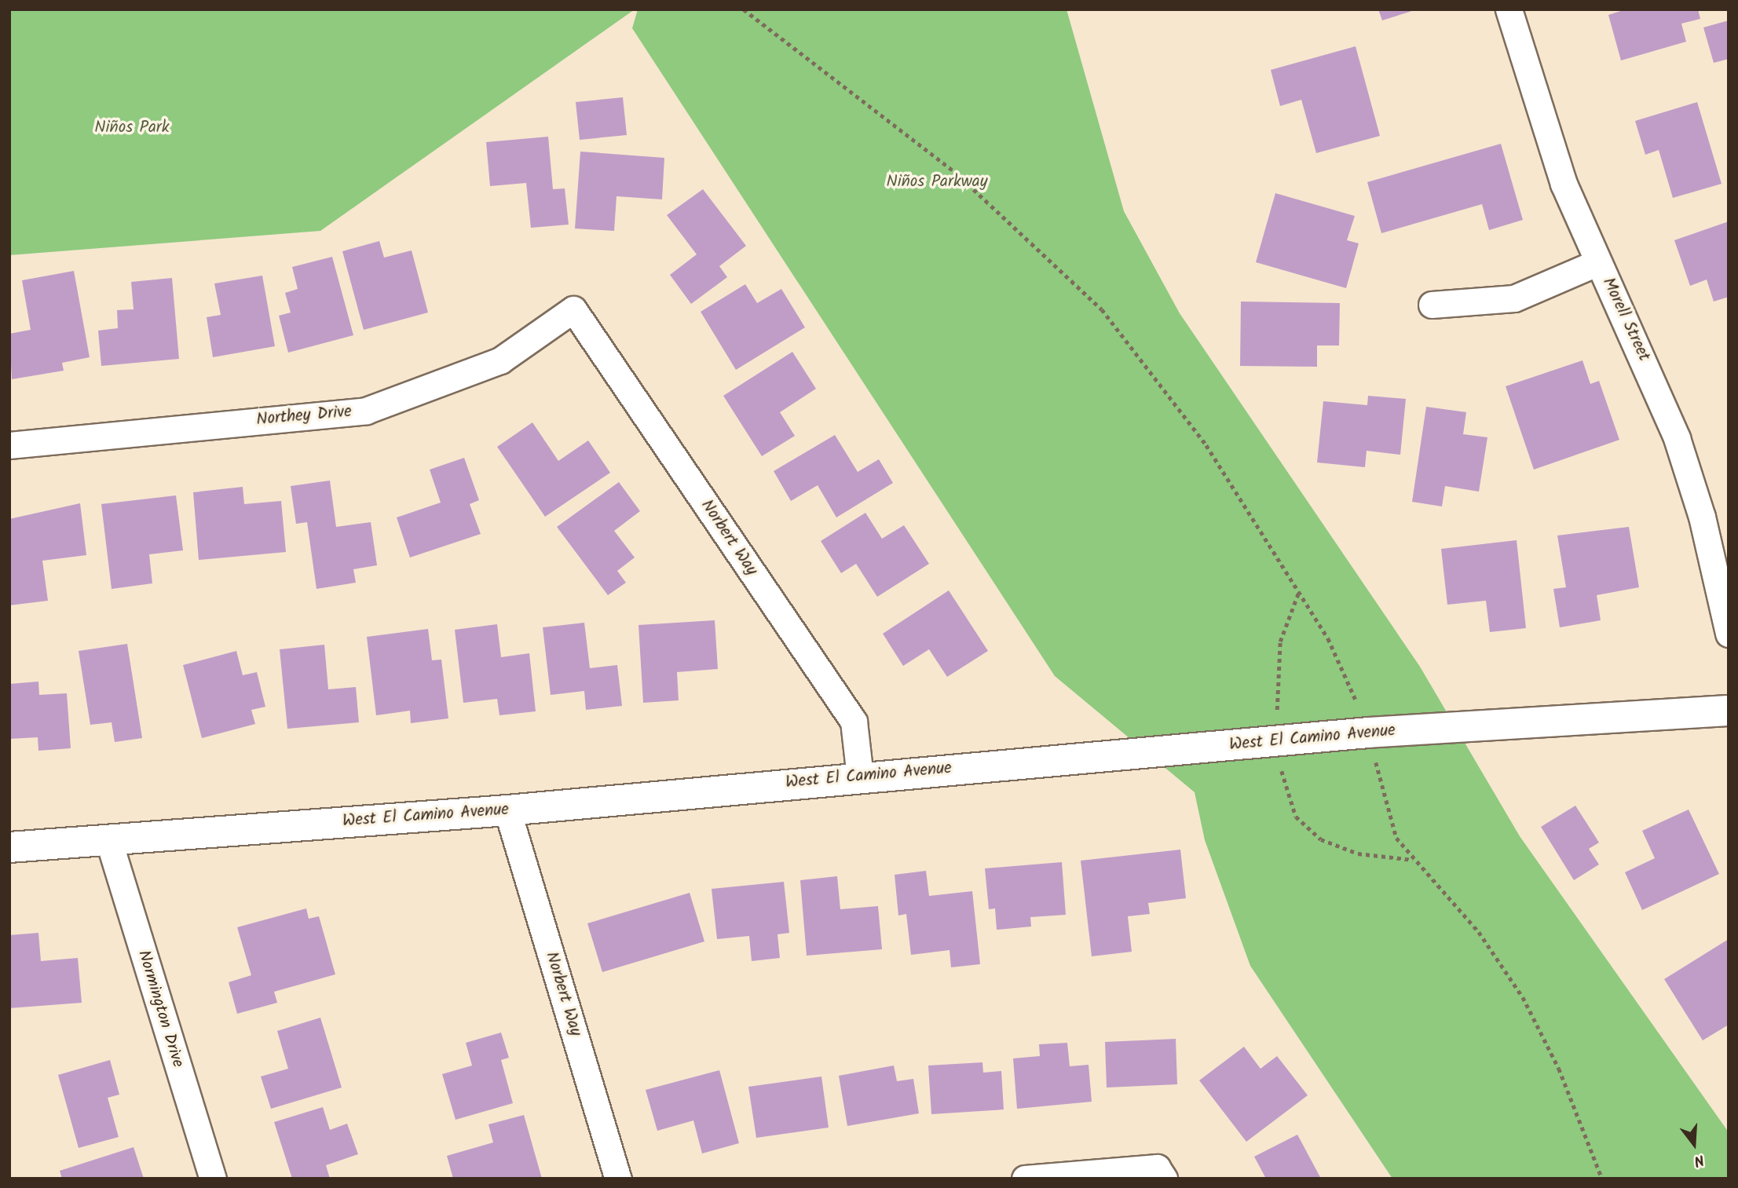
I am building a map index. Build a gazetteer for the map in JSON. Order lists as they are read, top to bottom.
{
  "streets": {
    "main road": ["West El Camino Avenue"],
    "street": [
      "Morell Street",
      "Northey Drive",
      "Norbert Way",
      "Normington Drive"
    ]
  },
  "crossings": [
    ["Northey Drive", "Norbert Way"],
    ["Norbert Way", "West El Camino Avenue"],
    ["West El Camino Avenue", "Normington Drive"]
  ],
  "parks": ["Niños Park", "Niños Parkway"],
  "north": "bottom"
}
